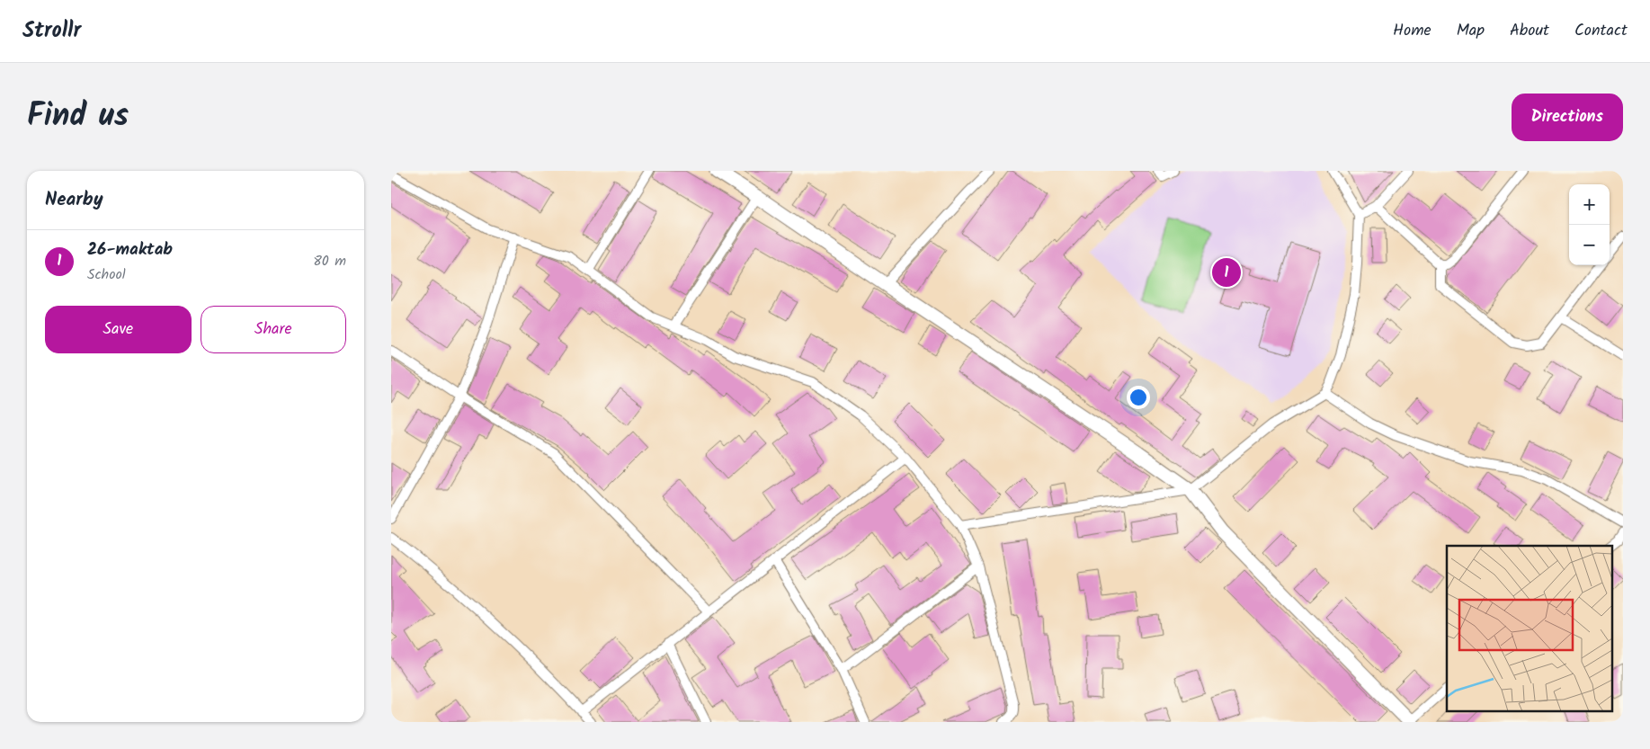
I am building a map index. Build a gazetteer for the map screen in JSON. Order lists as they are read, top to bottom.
{
  "page": {
    "header": "Strollr",
    "nav": [
      "Home",
      "Map",
      "About",
      "Contact"
    ],
    "title": "Find us",
    "buttons": [
      "Directions",
      ["Save", "Share"]
    ],
    "heading": "Nearby",
    "map_buttons": ["+", "−"],
    "list": [
      {
        "mark": "1",
        "name": "26-maktab",
        "note": "School",
        "value": "80 m"
      }
    ],
    "pins": "1"
  }
}
